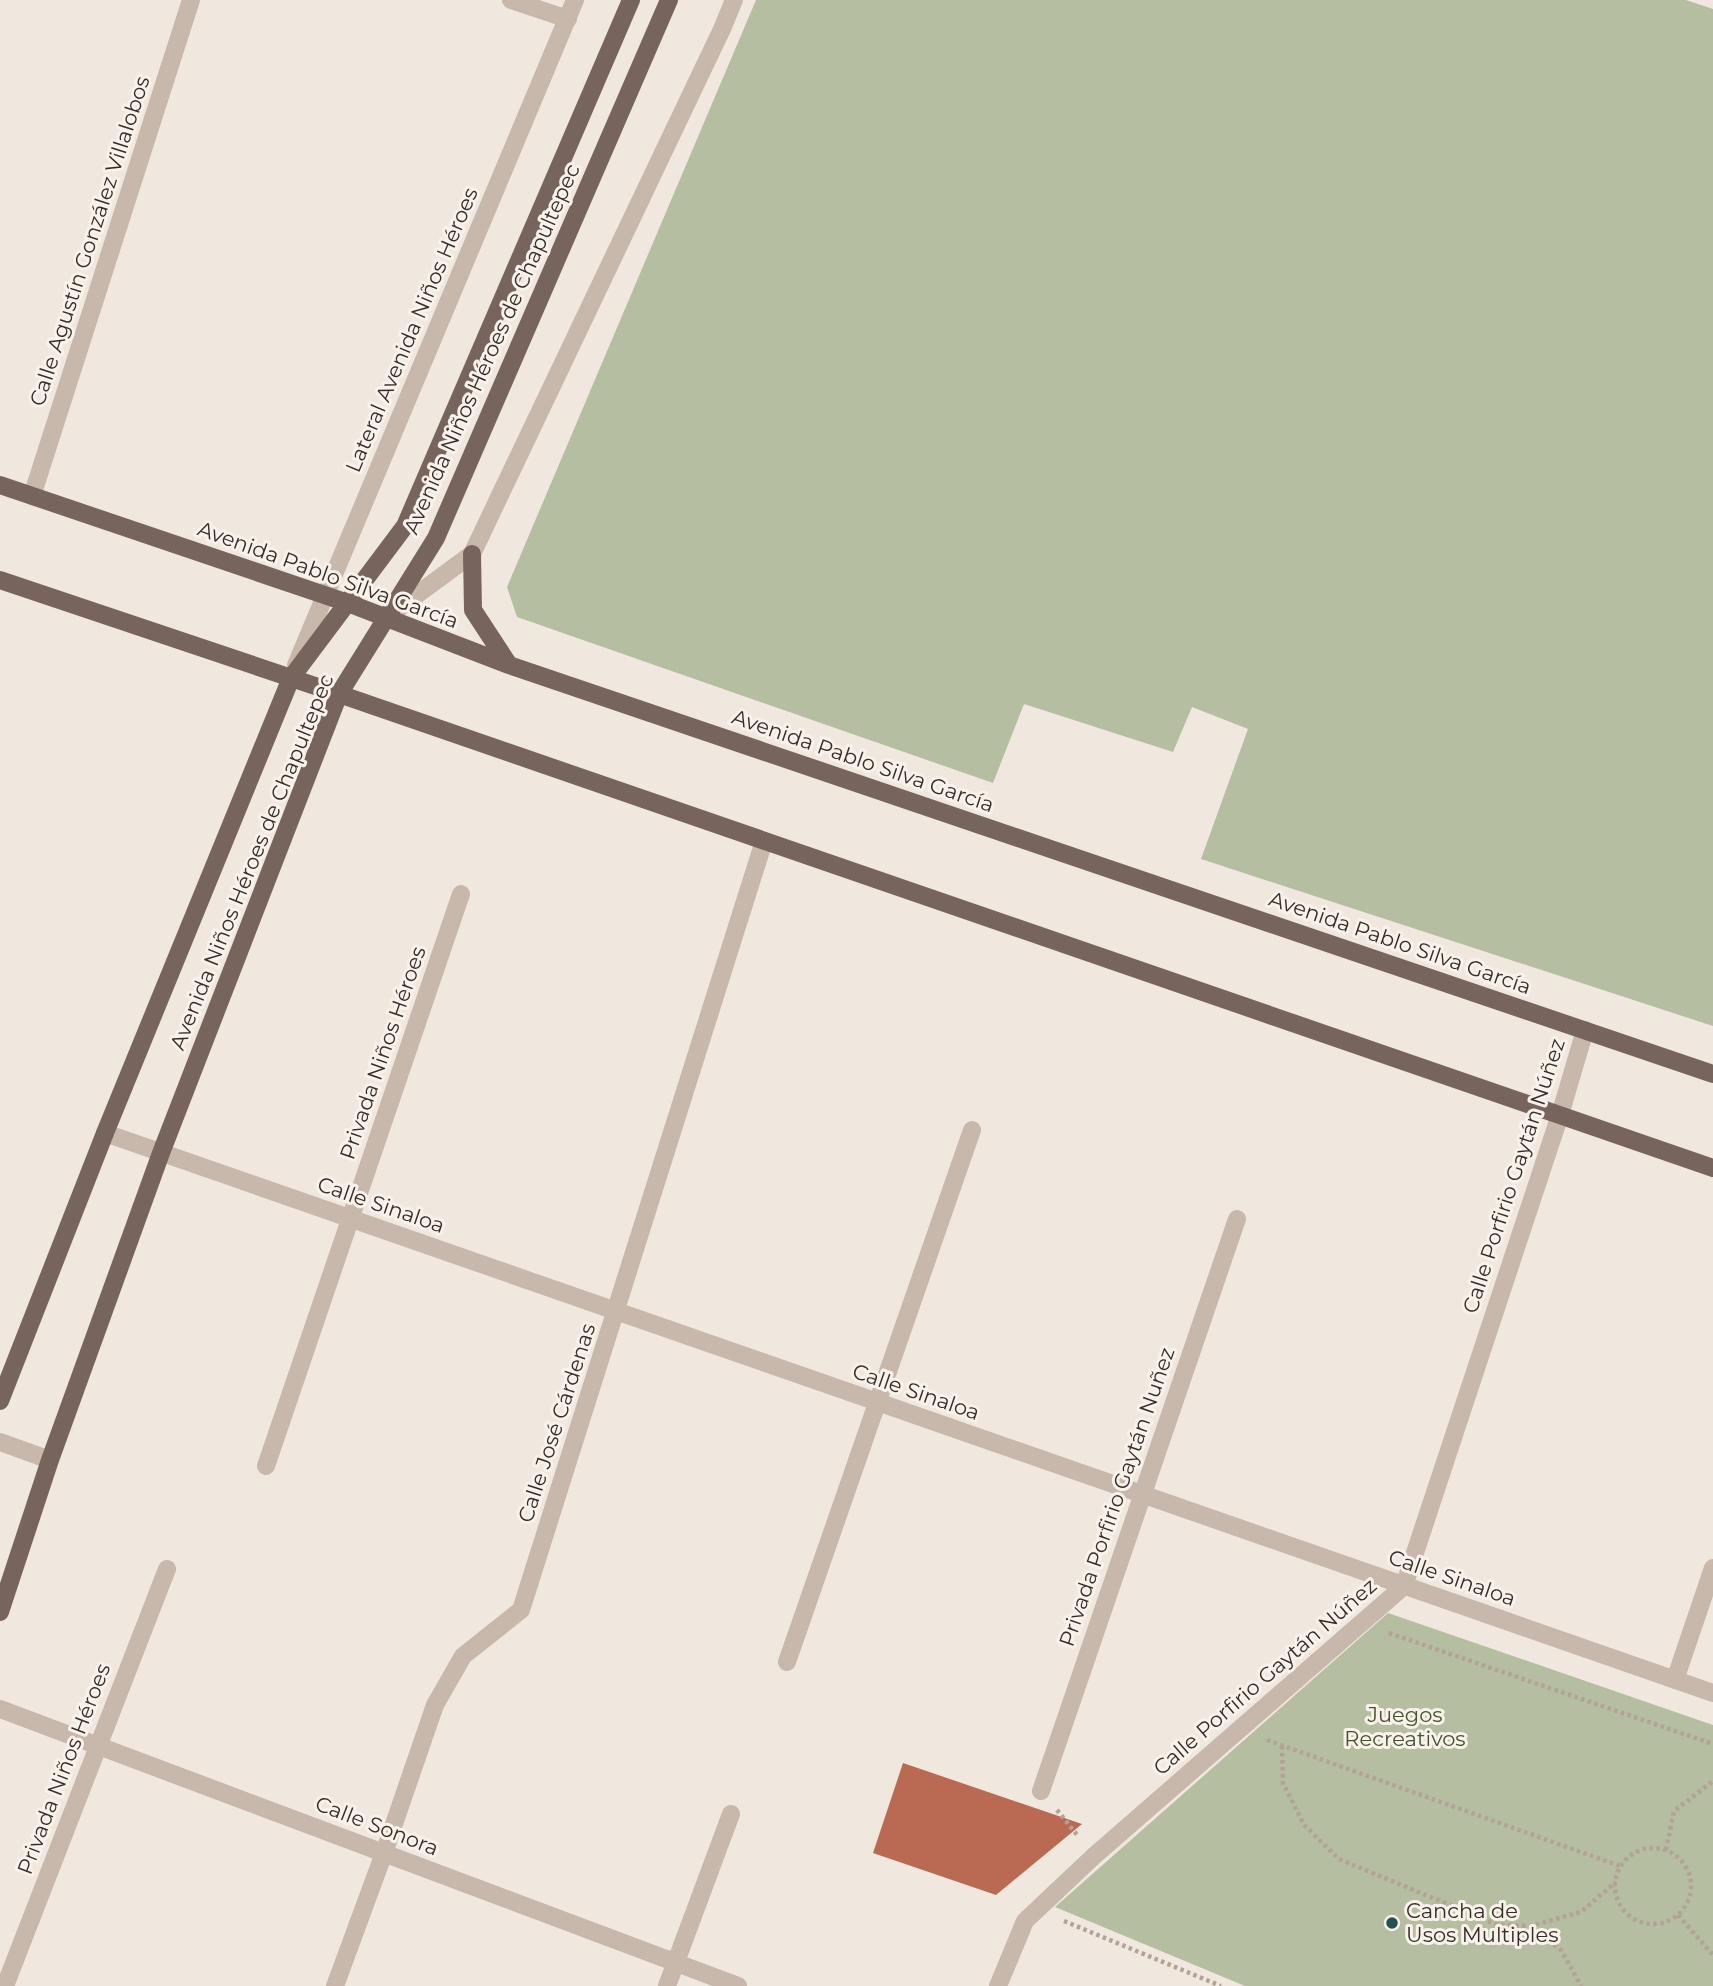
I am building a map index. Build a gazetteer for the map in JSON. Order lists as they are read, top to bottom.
{
  "streets": {
    "main road": ["Avenida Niños Héroes de Chapultepec", "Avenida Pablo Silva García"],
    "street": [
      "Calle Agustín González Villalobos",
      "Lateral Avenida Niños Héroes",
      "Privada Niños Héroes",
      "Calle Porfirio Gaytán Núñez",
      "Calle Sinaloa",
      "Calle José Cárdenas",
      "Privada Porfirio Gaytán Nuñez",
      "Calle Sonora"
    ]
  },
  "crossings": [
    ["Calle Agustín González Villalobos", "Avenida Pablo Silva García"],
    ["Lateral Avenida Niños Héroes", "Avenida Niños Héroes de Chapultepec"],
    ["Lateral Avenida Niños Héroes", "Avenida Pablo Silva García"],
    ["Avenida Niños Héroes de Chapultepec", "Avenida Pablo Silva García"],
    ["Avenida Niños Héroes de Chapultepec", "Calle Sinaloa"],
    ["Avenida Pablo Silva García", "Calle Porfirio Gaytán Núñez"],
    ["Privada Niños Héroes", "Calle Sinaloa"],
    ["Privada Niños Héroes", "Calle Sonora"],
    ["Calle Porfirio Gaytán Núñez", "Calle Sinaloa"],
    ["Calle Sinaloa", "Calle José Cárdenas"],
    ["Calle Sinaloa", "Privada Porfirio Gaytán Nuñez"],
    ["Calle José Cárdenas", "Calle Sonora"]
  ],
  "parks": ["Juegos Recreativos"],
  "places": ["Cancha de Usos Multiples"]
}
